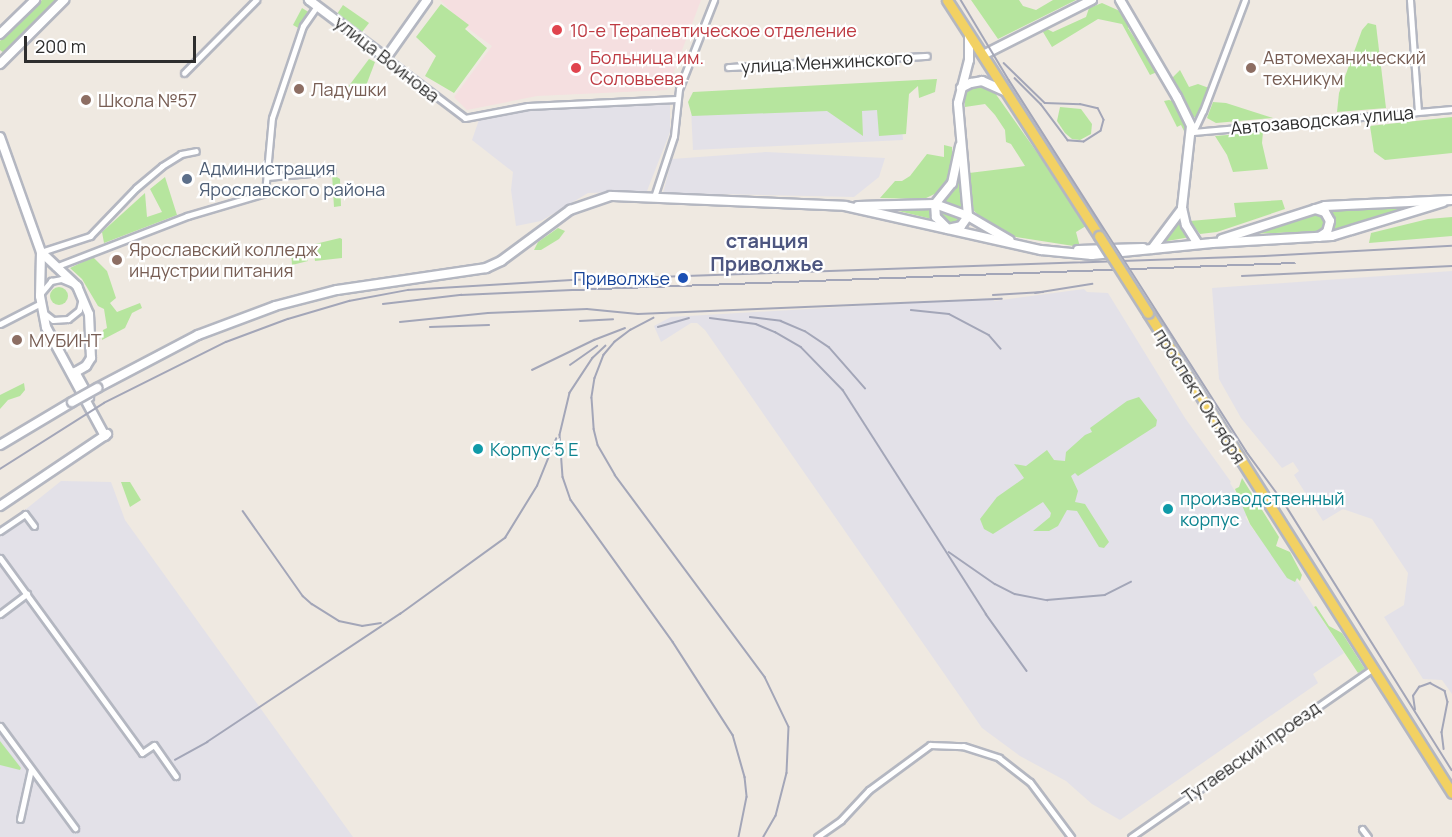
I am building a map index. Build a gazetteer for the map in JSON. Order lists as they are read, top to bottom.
{
  "streets": {
    "main road": ["улица Воинова", "проспект Октября"],
    "street": ["улица Менжинского", "Автозаводская улица", "Тутаевский проезд"]
  },
  "crossings": [
    ["проспект Октября", "Тутаевский проезд"]
  ],
  "districts": ["станция Приволжье"],
  "places": [
    "10-е Терапевтическое отделение",
    "Больница им. Соловьева",
    "Автомеханический техникум",
    "Ладушки",
    "Школа №57",
    "Администрация Ярославского района",
    "Ярославский колледж индустрии питания",
    "Приволжье",
    "МУБИНТ",
    "Корпус 5 E",
    "производственный корпус"
  ],
  "scale_bar": "200 m"
}
